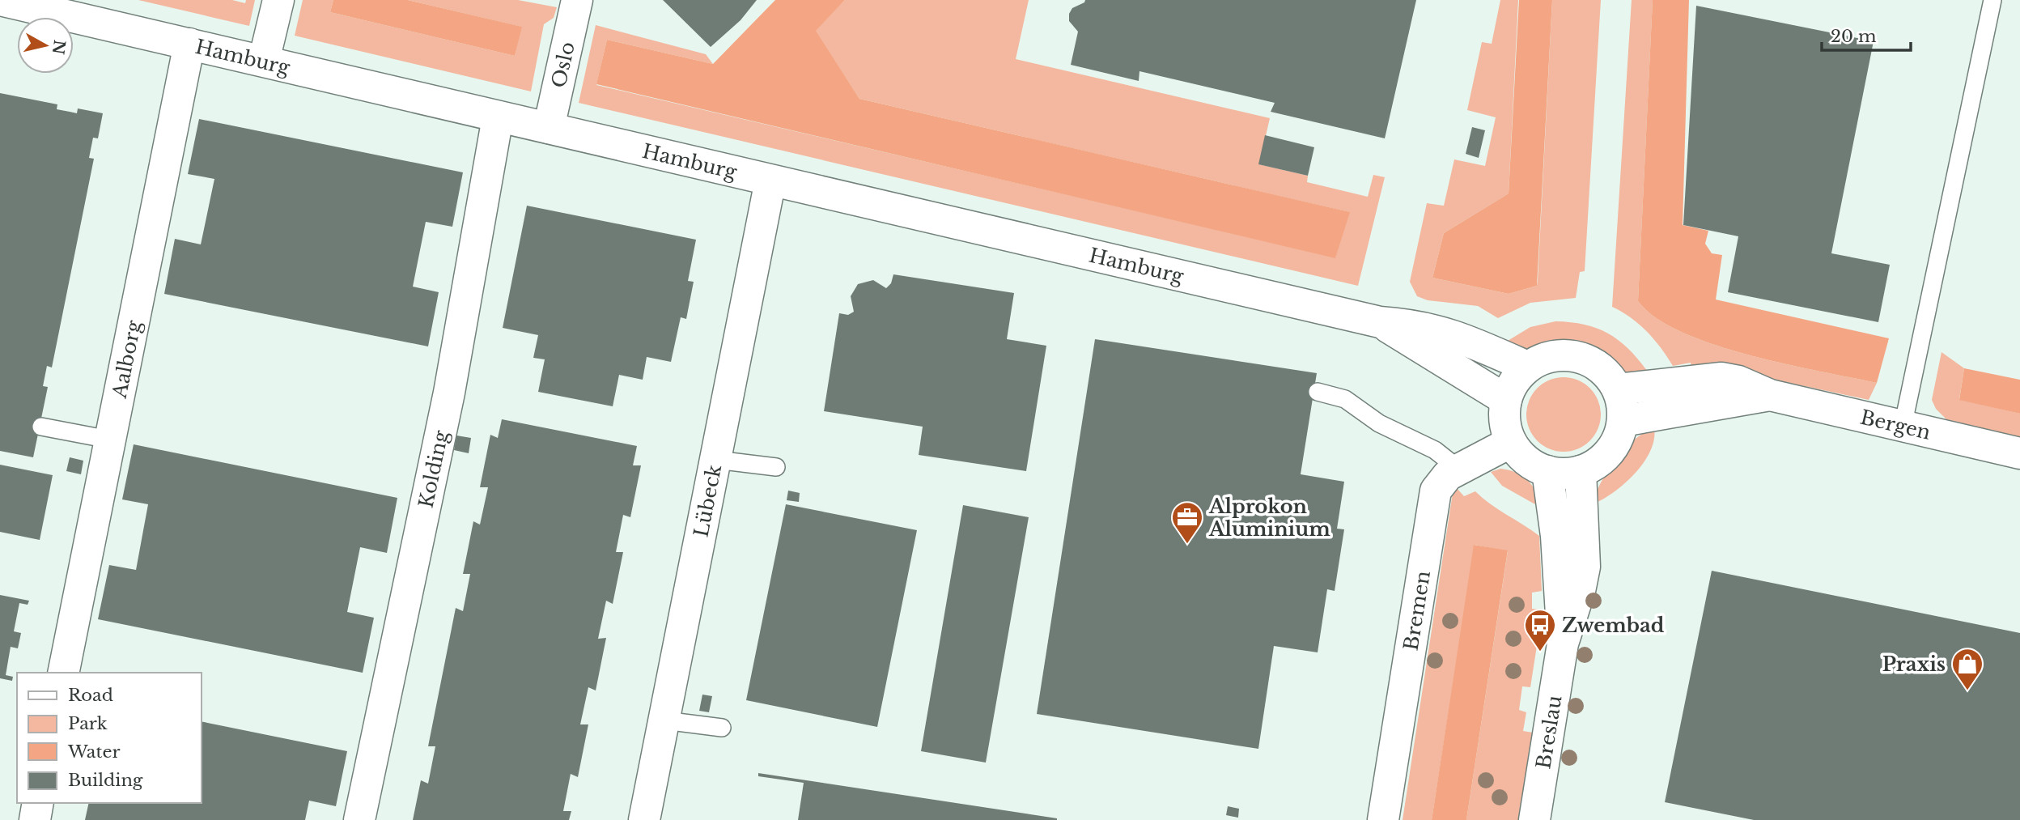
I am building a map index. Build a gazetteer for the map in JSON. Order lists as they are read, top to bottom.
{
  "streets": {
    "street": [
      "Hamburg",
      "Oslo",
      "Aalborg",
      "Bergen",
      "Kolding",
      "Lübeck",
      "Bremen",
      "Breslau"
    ]
  },
  "crossings": [
    ["Hamburg", "Oslo"],
    ["Hamburg", "Aalborg"],
    ["Hamburg", "Bergen"],
    ["Hamburg", "Kolding"],
    ["Hamburg", "Lübeck"],
    ["Hamburg", "Bremen"],
    ["Hamburg", "Breslau"],
    ["Bergen", "Bremen"],
    ["Bergen", "Breslau"],
    ["Bremen", "Breslau"]
  ],
  "places": {
    "office": ["Alprokon Aluminium"],
    "bus stop": ["Zwembad"],
    "shop": ["Praxis"]
  },
  "legend": [
    "Road",
    "Park",
    "Water",
    "Building"
  ],
  "scale_bar": "20 m",
  "north": "right"
}
